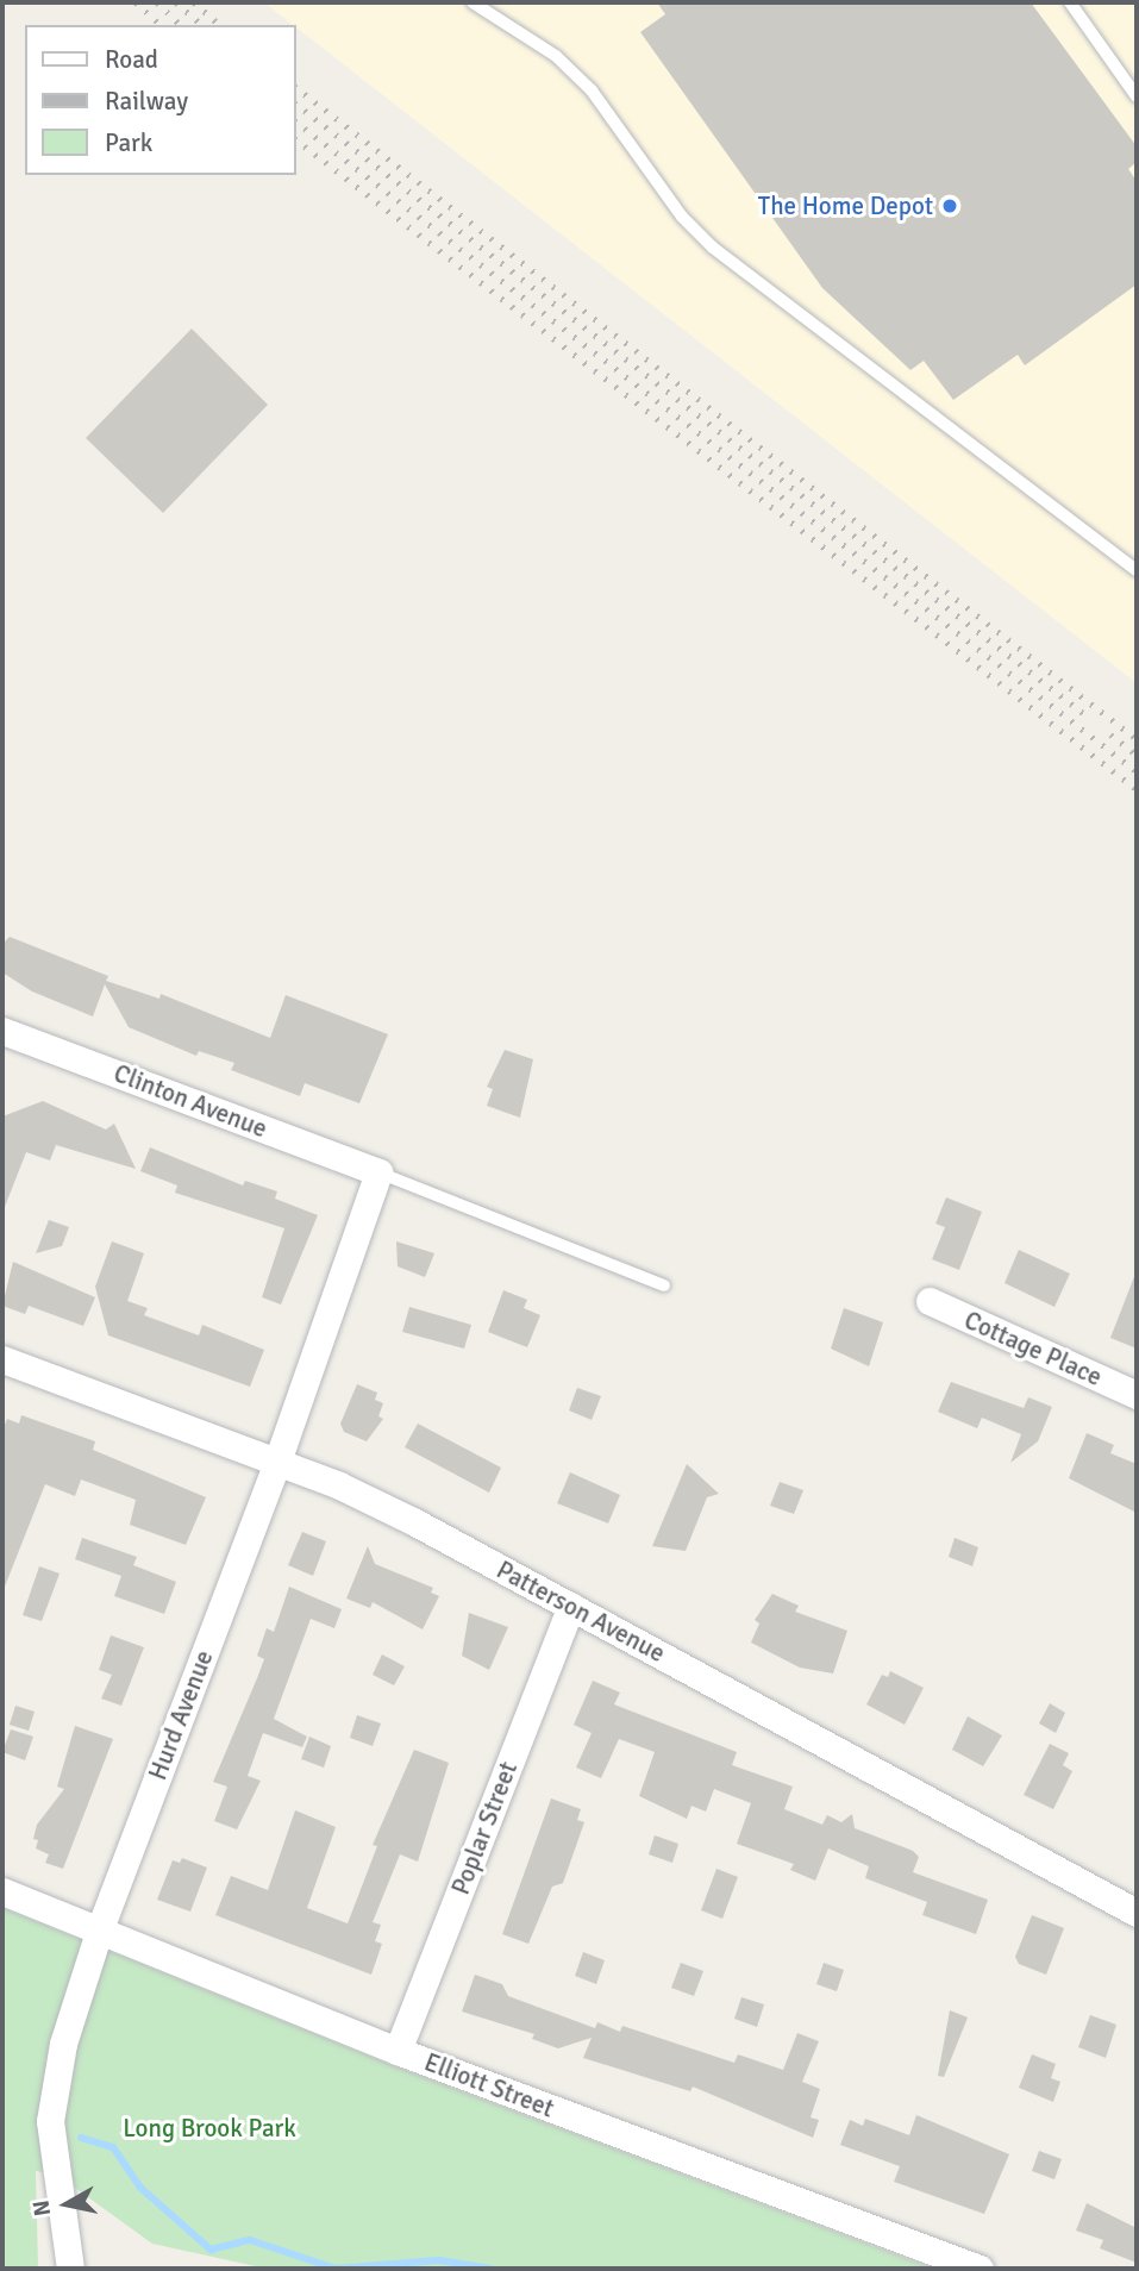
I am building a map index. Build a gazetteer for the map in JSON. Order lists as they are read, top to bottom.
{
  "streets": {
    "street": [
      "Clinton Avenue",
      "Cottage Place",
      "Patterson Avenue",
      "Hurd Avenue",
      "Poplar Street",
      "Elliott Street"
    ]
  },
  "crossings": [
    ["Clinton Avenue", "Hurd Avenue"],
    ["Patterson Avenue", "Hurd Avenue"],
    ["Patterson Avenue", "Poplar Street"],
    ["Hurd Avenue", "Elliott Street"],
    ["Poplar Street", "Elliott Street"]
  ],
  "parks": ["Long Brook Park"],
  "places": ["The Home Depot"],
  "legend": ["Road", "Railway", "Park"],
  "north": "left"
}
